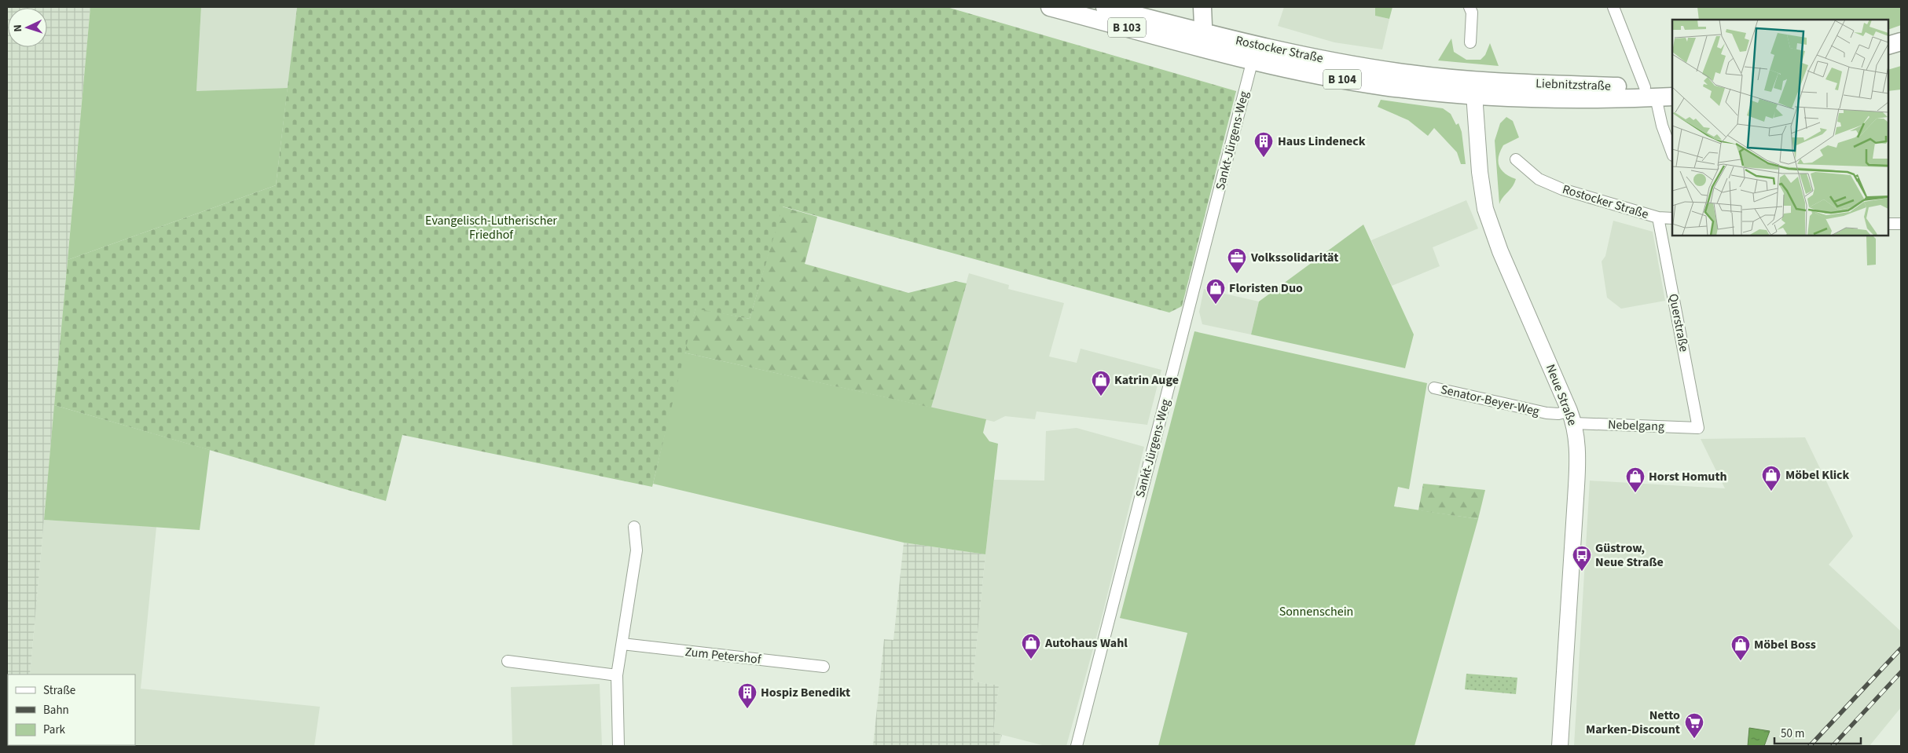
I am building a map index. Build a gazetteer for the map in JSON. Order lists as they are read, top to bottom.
{
  "streets": {
    "main road": [
      "B 103",
      "Rostocker Straße",
      "B 104",
      "Liebnitzstraße",
      "Neue Straße"
    ],
    "street": [
      "Sankt-Jürgens-Weg",
      "Querstraße",
      "Senator-Beyer-Weg",
      "Nebelgang",
      "Zum Petershof"
    ]
  },
  "crossings": [
    ["B 103", "Rostocker Straße"],
    ["B 103", "B 104"],
    ["Rostocker Straße", "B 104"],
    ["Rostocker Straße", "Liebnitzstraße"],
    ["Rostocker Straße", "Sankt-Jürgens-Weg"],
    ["Rostocker Straße", "Querstraße"],
    ["Rostocker Straße", "Neue Straße"],
    ["B 104", "Sankt-Jürgens-Weg"],
    ["Liebnitzstraße", "Neue Straße"],
    ["Querstraße", "Nebelgang"],
    ["Neue Straße", "Senator-Beyer-Weg"],
    ["Neue Straße", "Nebelgang"],
    ["Senator-Beyer-Weg", "Nebelgang"]
  ],
  "parks": ["Evangelisch-Lutherischer Friedhof", "Sonnenschein"],
  "places": {
    "building": ["Haus Lindeneck", "Hospiz Benedikt"],
    "office": ["Volkssolidarität"],
    "shop": [
      "Floristen Duo",
      "Katrin Auge",
      "Möbel Klick",
      "Horst Homuth",
      "Autohaus Wahl",
      "Möbel Boss"
    ],
    "bus stop": ["Güstrow, Neue Straße"],
    "supermarket": ["Netto Marken-Discount"]
  },
  "legend": ["Straße", "Bahn", "Park"],
  "scale_bar": "50 m",
  "north": "left"
}
